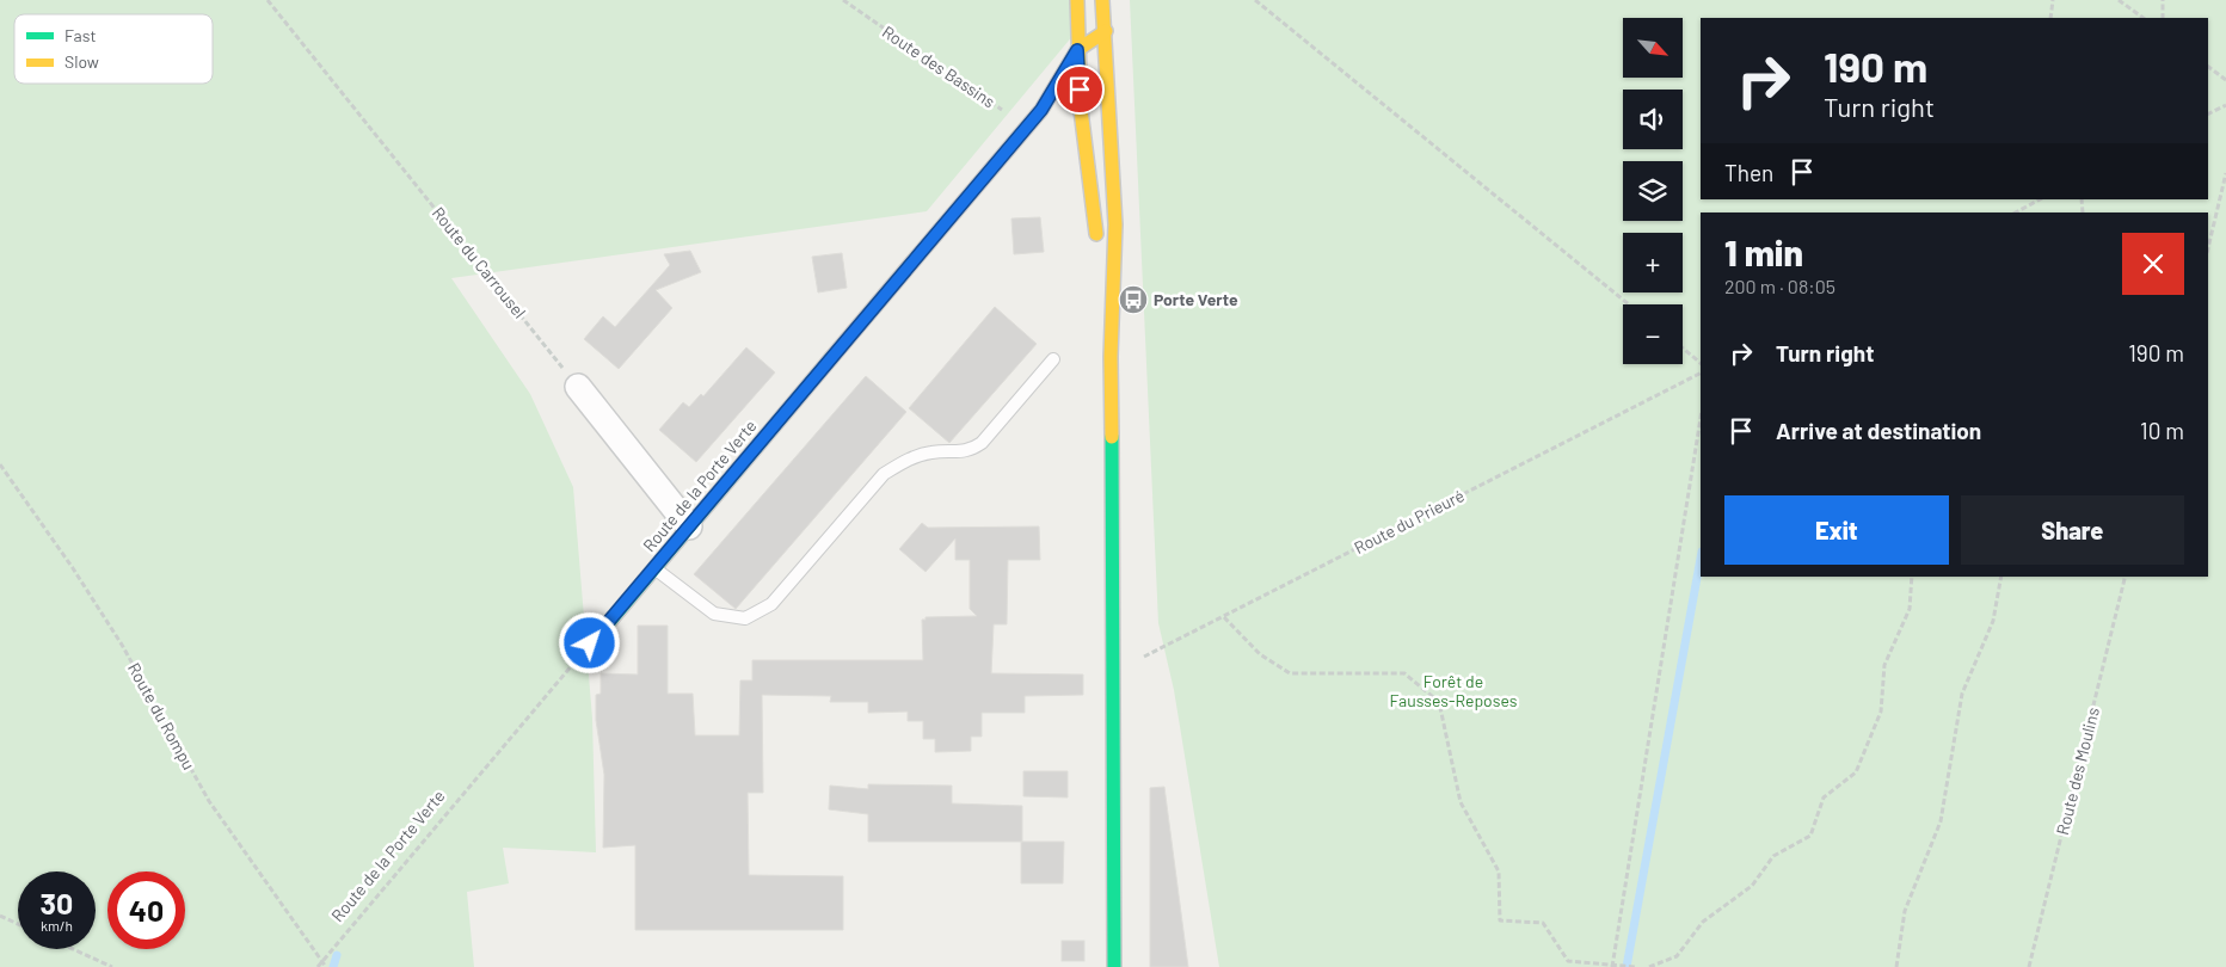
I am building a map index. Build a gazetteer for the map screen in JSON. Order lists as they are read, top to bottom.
{
  "streets": {
    "main road": ["Route de la Porte Verte"],
    "path": [
      "Route des Bassins",
      "Route du Carrousel",
      "Route du Prieuré",
      "Route du Rompu",
      "Route des Moulins"
    ]
  },
  "crossings": [
    ["Route des Bassins", "Route de la Porte Verte"],
    ["Route de la Porte Verte", "Route du Rompu"]
  ],
  "parks": ["Forêt de Fausses-Reposes"],
  "places": {
    "bus stop": ["Porte Verte"]
  },
  "legend": ["Fast", "Slow"],
  "north": "bottom right",
  "page": {
    "map_buttons": ["+", "−"],
    "turn": ["190 m", "Turn right"],
    "then": "Then",
    "heading": ["1 min", "200 m · 08:05"],
    "list": [
      {
        "name": "Turn right",
        "value": "190 m"
      },
      {
        "name": "Arrive at destination",
        "value": "10 m"
      }
    ],
    "buttons": ["Exit", "Share"],
    "speed": "30 km/h",
    "limit": "40"
  }
}
